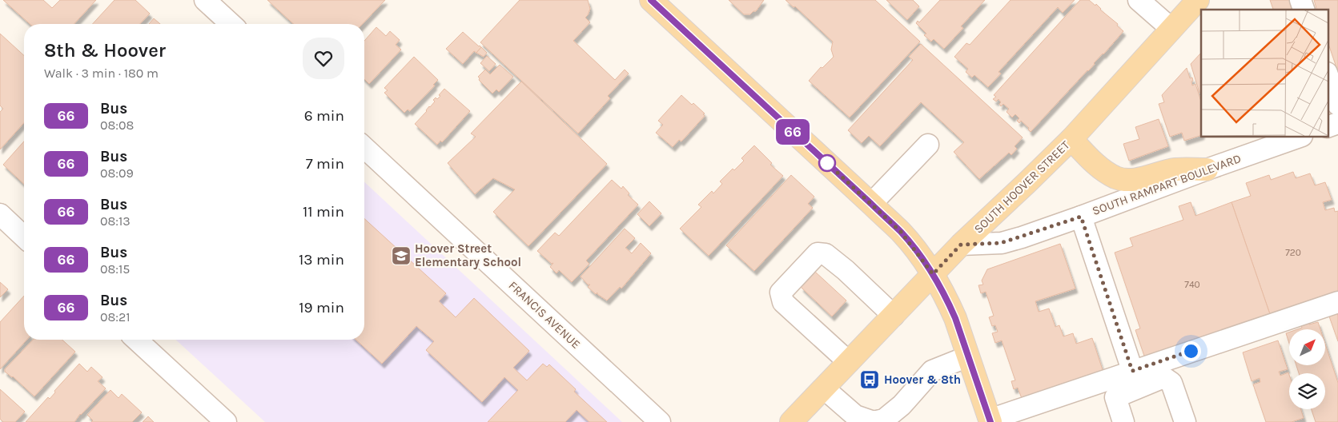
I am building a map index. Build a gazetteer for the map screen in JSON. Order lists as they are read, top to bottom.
{
  "streets": {
    "main road": ["SOUTH HOOVER STREET"],
    "street": ["SOUTH RAMPART BOULEVARD", "FRANCIS AVENUE"]
  },
  "crossings": [
    ["SOUTH RAMPART BOULEVARD", "SOUTH HOOVER STREET"]
  ],
  "places": {
    "school or university": ["Hoover Street Elementary School"],
    "bus stop": ["Hoover & 8th"]
  },
  "lines": ["bus line 66"],
  "house_numbers": ["720", "740"],
  "north": "top right",
  "page": {
    "on_map": "66",
    "heading": ["8th & Hoover", "Walk · 3 min · 180 m"],
    "list": [
      {
        "mark": "66",
        "name": "Bus",
        "note": "08:08",
        "value": "6 min"
      },
      {
        "mark": "66",
        "name": "Bus",
        "note": "08:09",
        "value": "7 min"
      },
      {
        "mark": "66",
        "name": "Bus",
        "note": "08:13",
        "value": "11 min"
      },
      {
        "mark": "66",
        "name": "Bus",
        "note": "08:15",
        "value": "13 min"
      },
      {
        "mark": "66",
        "name": "Bus",
        "note": "08:21",
        "value": "19 min"
      }
    ]
  }
}
